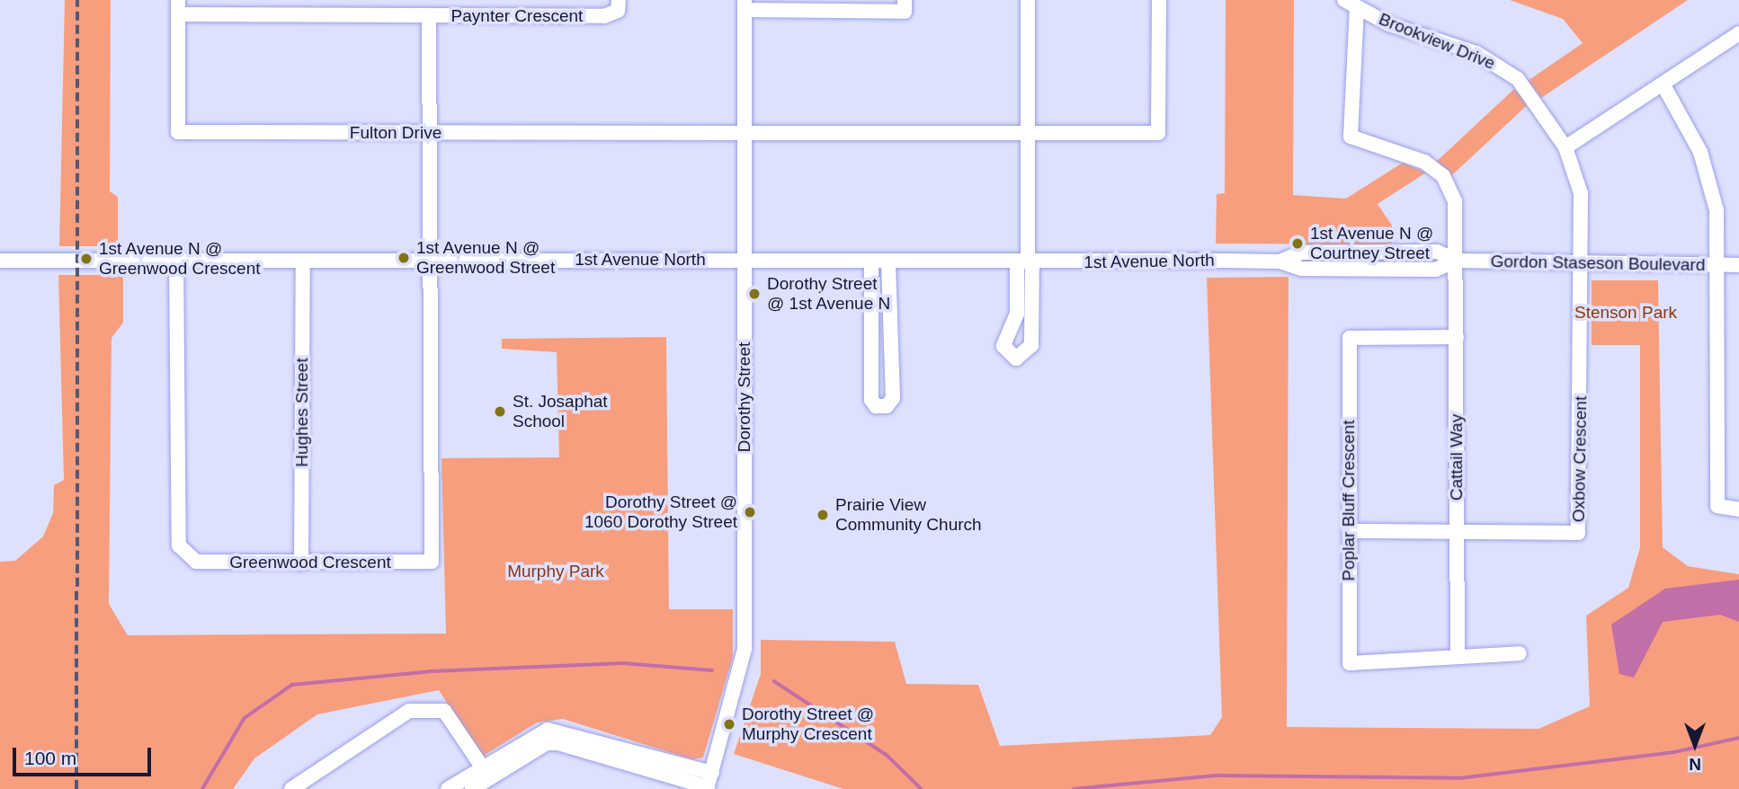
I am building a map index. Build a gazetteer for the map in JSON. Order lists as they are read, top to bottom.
{
  "streets": {
    "street": [
      "Paynter Crescent",
      "Brookview Drive",
      "Fulton Drive",
      "1st Avenue North",
      "Gordon Staseson Boulevard",
      "Dorothy Street",
      "Hughes Street",
      "Cattail Way",
      "Oxbow Crescent",
      "Poplar Bluff Crescent",
      "Greenwood Crescent"
    ]
  },
  "crossings": [
    ["Paynter Crescent", "Fulton Drive"],
    ["Brookview Drive", "Gordon Staseson Boulevard"],
    ["Brookview Drive", "Cattail Way"],
    ["Brookview Drive", "Oxbow Crescent"],
    ["Fulton Drive", "Dorothy Street"],
    ["1st Avenue North", "Gordon Staseson Boulevard"],
    ["1st Avenue North", "Dorothy Street"],
    ["1st Avenue North", "Hughes Street"],
    ["1st Avenue North", "Greenwood Crescent"],
    ["Gordon Staseson Boulevard", "Cattail Way"],
    ["Gordon Staseson Boulevard", "Oxbow Crescent"],
    ["Hughes Street", "Greenwood Crescent"],
    ["Cattail Way", "Oxbow Crescent"],
    ["Cattail Way", "Poplar Bluff Crescent"]
  ],
  "parks": ["Stenson Park", "Murphy Park"],
  "places": [
    "1st Avenue N @ Courtney Street",
    "1st Avenue N @ Greenwood Street",
    "1st Avenue N @ Greenwood Crescent",
    "Dorothy Street @ 1st Avenue N",
    "St. Josaphat School",
    "Dorothy Street @ 1060 Dorothy Street",
    "Prairie View Community Church",
    "Dorothy Street @ Murphy Crescent"
  ],
  "scale_bar": "100 m",
  "north": "bottom"
}
